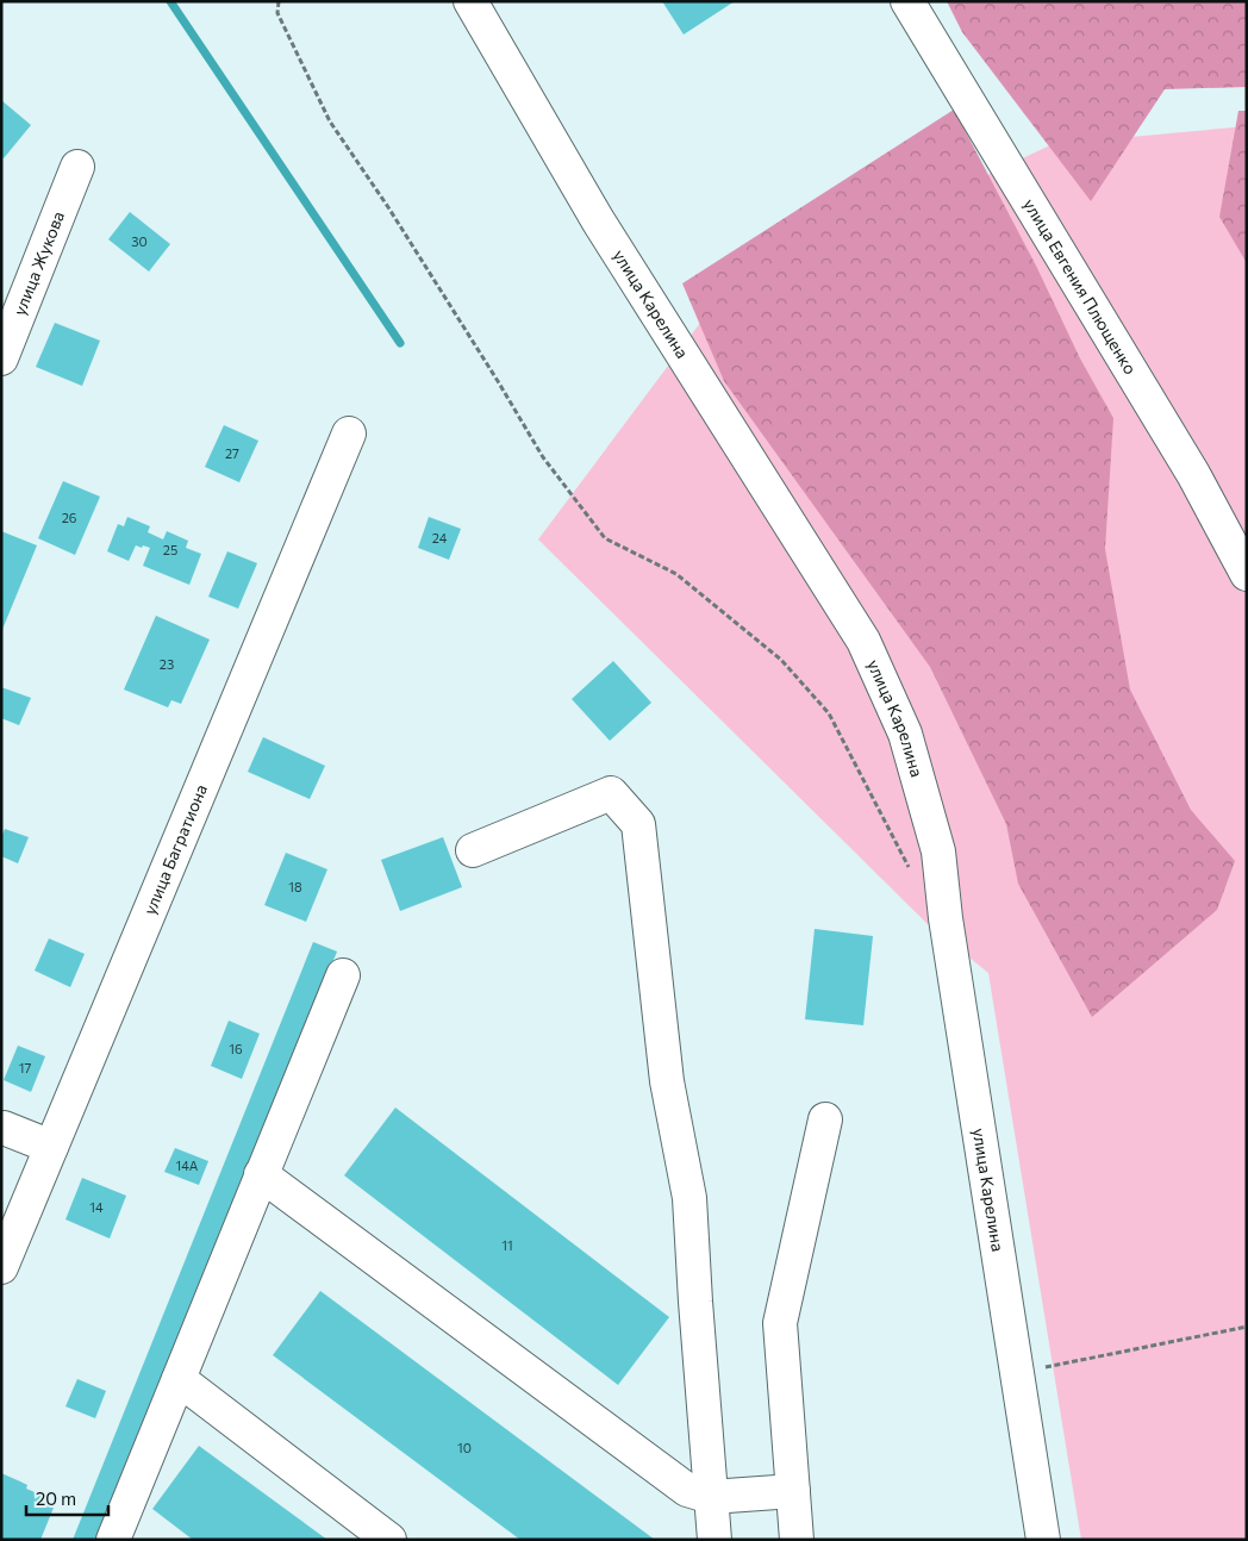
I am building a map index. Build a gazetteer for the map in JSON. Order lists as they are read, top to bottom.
{
  "streets": {
    "street": [
      "улица Жукова",
      "улица Евгения Плющенко",
      "улица Карелина",
      "улица Багратиона"
    ]
  },
  "house_numbers": [
    "30",
    "27",
    "26",
    "24",
    "25",
    "23",
    "18",
    "16",
    "17",
    "14А",
    "14",
    "11",
    "10"
  ],
  "scale_bar": "20 m"
}
